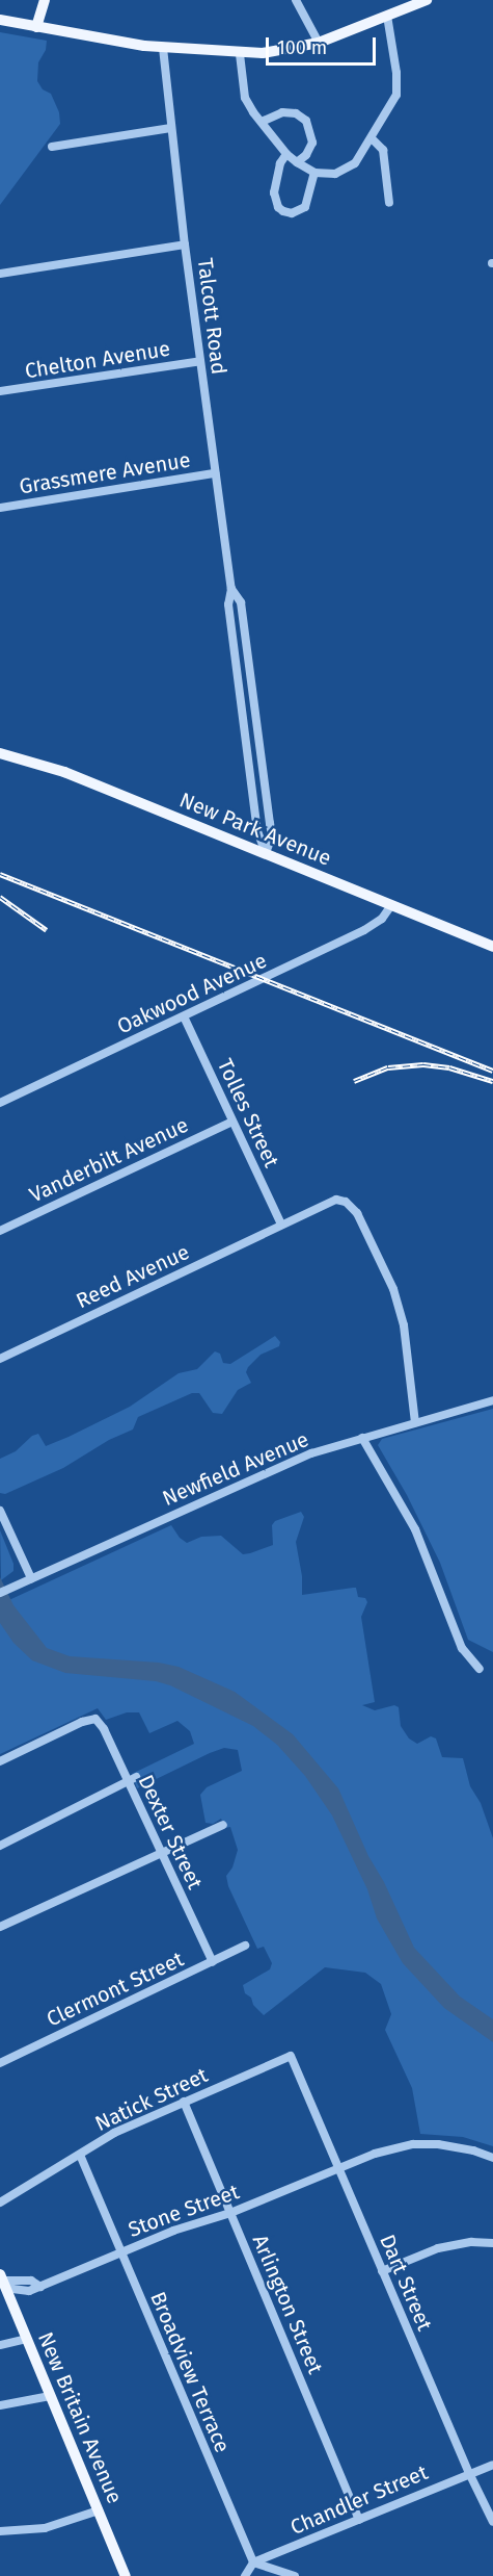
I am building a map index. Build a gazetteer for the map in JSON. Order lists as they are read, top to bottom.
{
  "streets": {
    "main road": ["New Park Avenue", "New Britain Avenue"],
    "street": [
      "Talcott Road",
      "Chelton Avenue",
      "Grassmere Avenue",
      "Oakwood Avenue",
      "Tolles Street",
      "Vanderbilt Avenue",
      "Reed Avenue",
      "Newfield Avenue",
      "Dexter Street",
      "Clermont Street",
      "Natick Street",
      "Stone Street",
      "Dart Street",
      "Arlington Street",
      "Broadview Terrace",
      "Chandler Street"
    ]
  },
  "crossings": [
    ["Talcott Road", "Chelton Avenue"],
    ["Talcott Road", "Grassmere Avenue"],
    ["Talcott Road", "New Park Avenue"],
    ["New Park Avenue", "Oakwood Avenue"],
    ["Oakwood Avenue", "Tolles Street"],
    ["Tolles Street", "Vanderbilt Avenue"],
    ["Tolles Street", "Reed Avenue"],
    ["Reed Avenue", "Newfield Avenue"],
    ["Dexter Street", "Clermont Street"],
    ["Natick Street", "Dart Street"],
    ["Natick Street", "Arlington Street"],
    ["Natick Street", "Broadview Terrace"],
    ["Stone Street", "Dart Street"],
    ["Stone Street", "Arlington Street"],
    ["Stone Street", "Broadview Terrace"],
    ["Stone Street", "New Britain Avenue"],
    ["Dart Street", "Chandler Street"],
    ["Arlington Street", "Chandler Street"],
    ["Broadview Terrace", "Chandler Street"]
  ],
  "scale_bar": "100 m"
}
